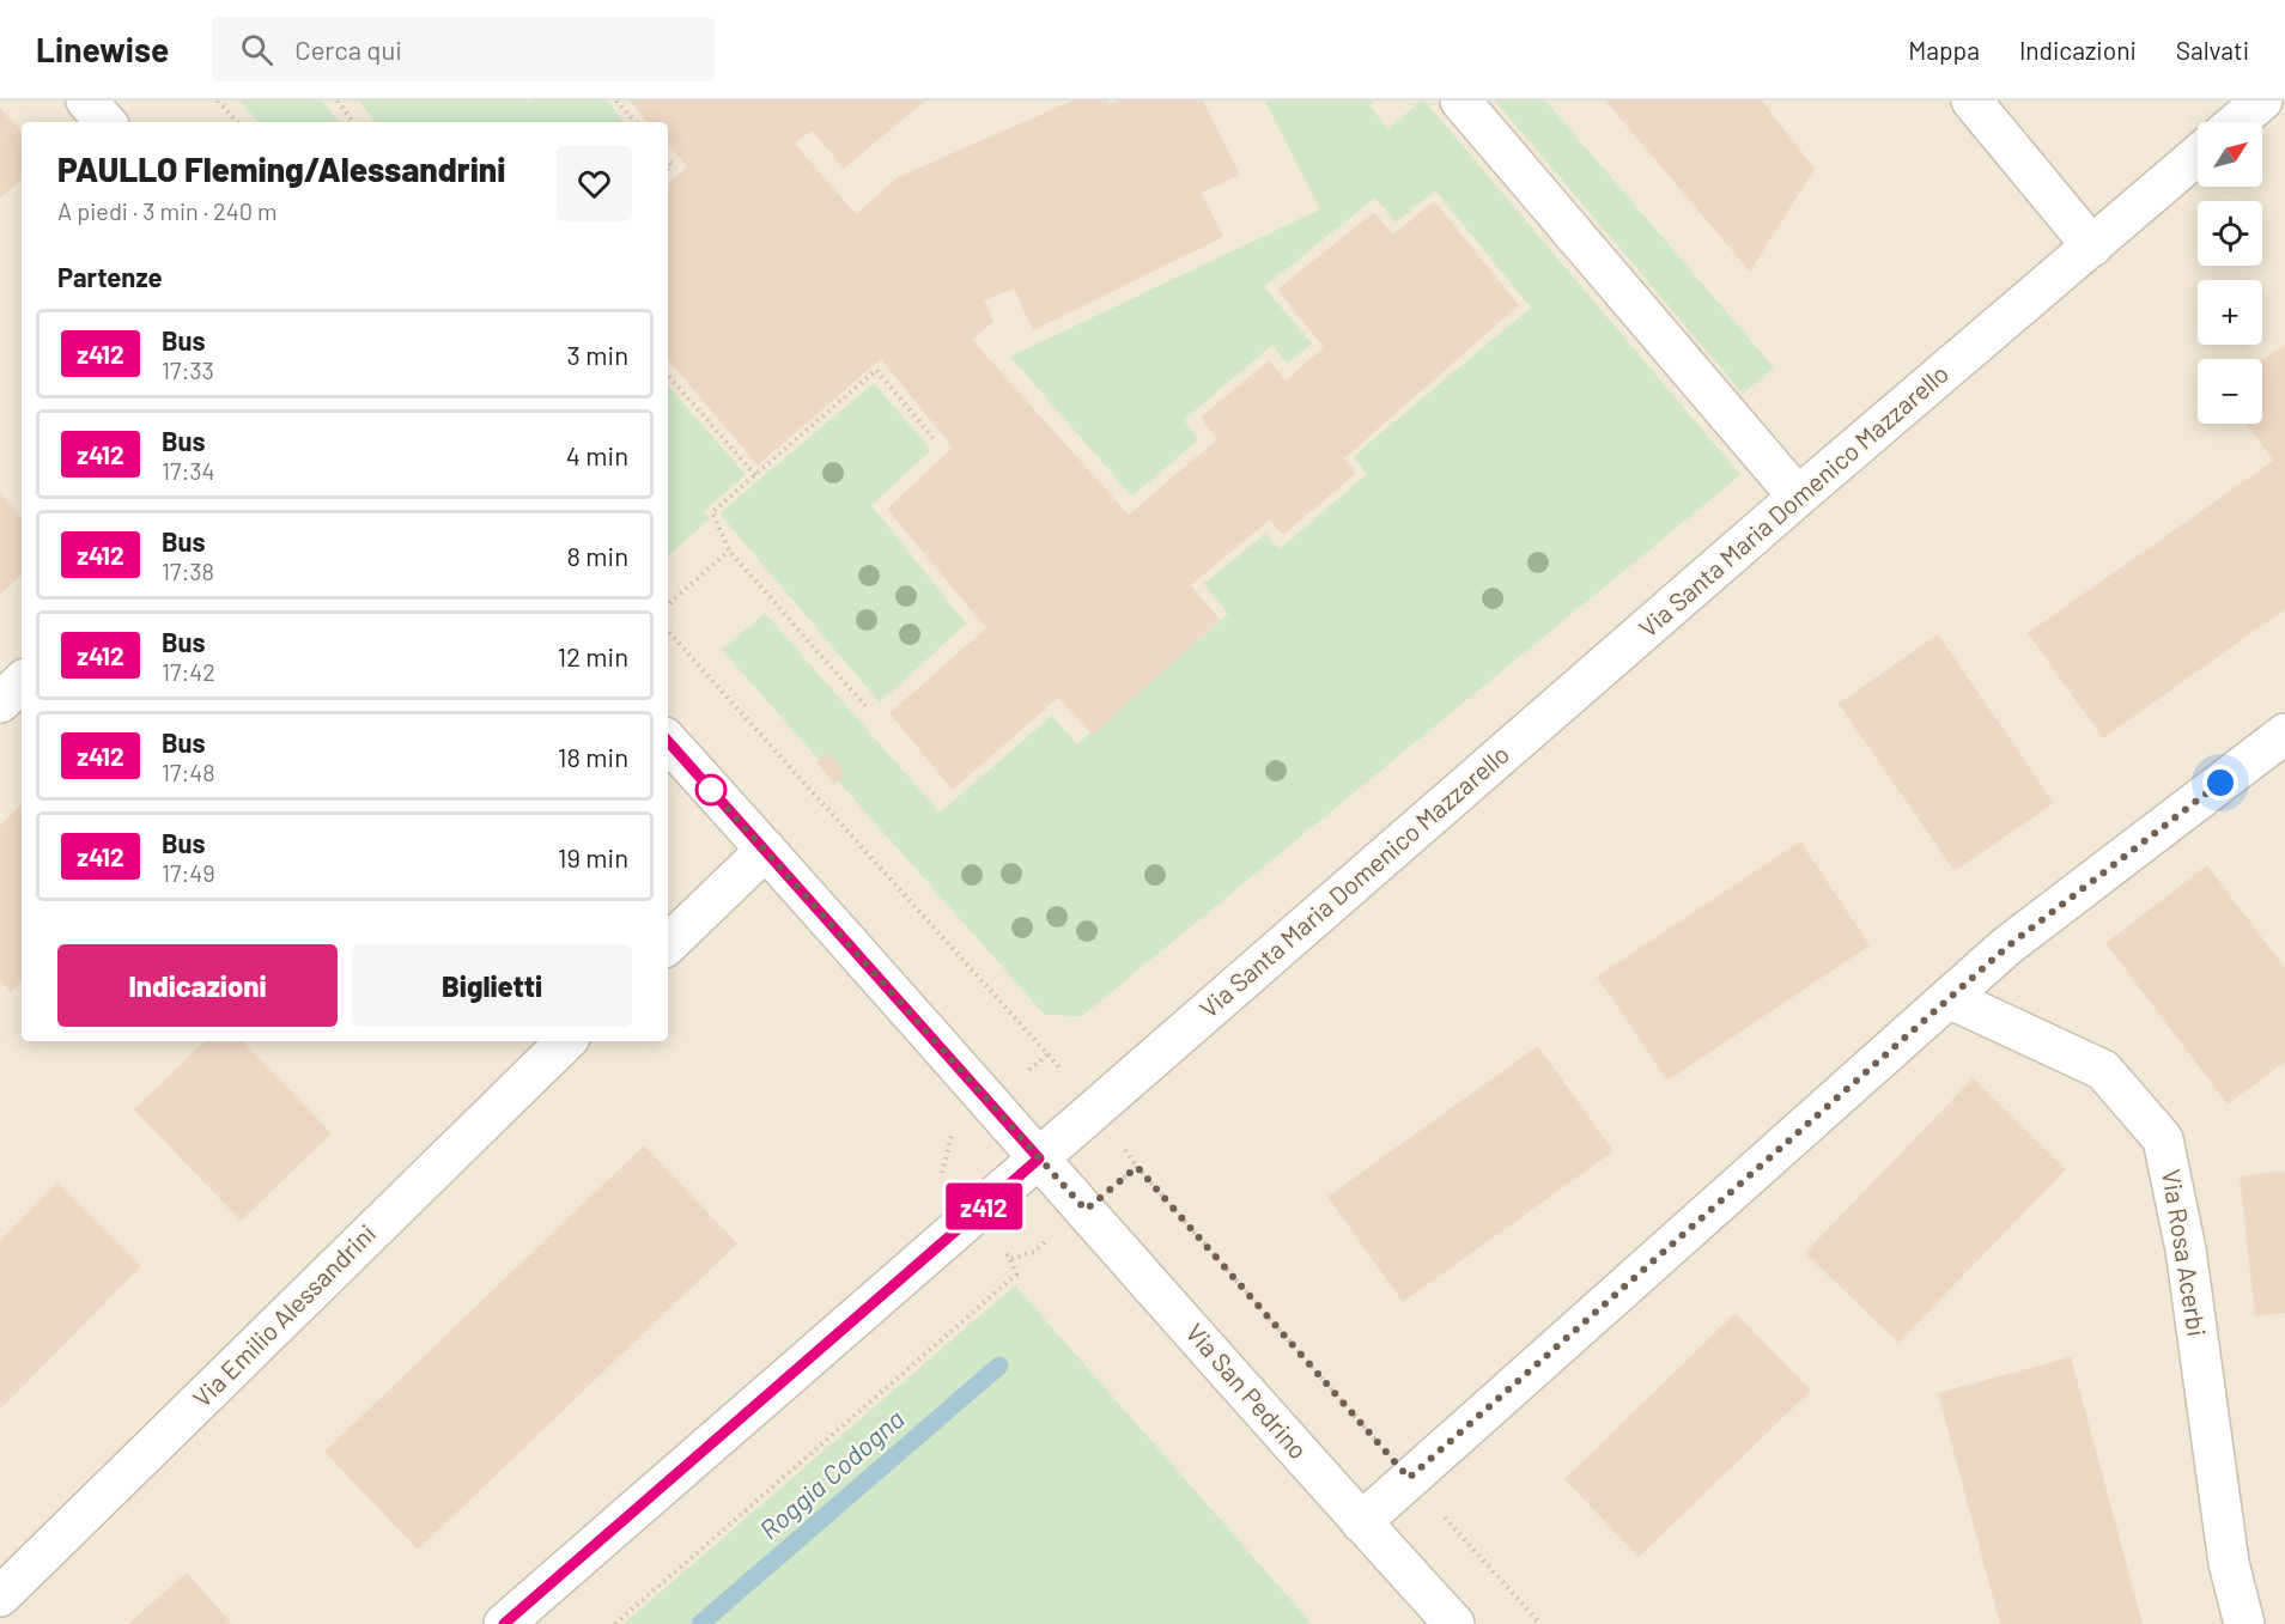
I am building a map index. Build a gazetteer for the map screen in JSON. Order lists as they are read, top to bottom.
{
  "streets": {
    "street": [
      "Via Santa Maria Domenico Mazzarello",
      "Via Rosa Acerbi",
      "Via Emilio Alessandrini",
      "Via San Pedrino"
    ]
  },
  "crossings": [
    ["Via Santa Maria Domenico Mazzarello", "Via San Pedrino"]
  ],
  "water": ["Roggia Codogna"],
  "lines": ["bus line z412"],
  "north": "top right",
  "page": {
    "header": "Linewise",
    "search": "Cerca qui",
    "nav": ["Mappa", "Indicazioni", "Salvati"],
    "on_map": "z412",
    "map_buttons": ["+", "−"],
    "heading": [
      ["PAULLO Fleming/Alessandrini", "A piedi · 3 min · 240 m"],
      "Partenze"
    ],
    "list": [
      {
        "mark": "z412",
        "name": "Bus",
        "note": "17:33",
        "value": "3 min"
      },
      {
        "mark": "z412",
        "name": "Bus",
        "note": "17:34",
        "value": "4 min"
      },
      {
        "mark": "z412",
        "name": "Bus",
        "note": "17:38",
        "value": "8 min"
      },
      {
        "mark": "z412",
        "name": "Bus",
        "note": "17:42",
        "value": "12 min"
      },
      {
        "mark": "z412",
        "name": "Bus",
        "note": "17:48",
        "value": "18 min"
      },
      {
        "mark": "z412",
        "name": "Bus",
        "note": "17:49",
        "value": "19 min"
      }
    ],
    "buttons": ["Indicazioni", "Biglietti"]
  }
}
